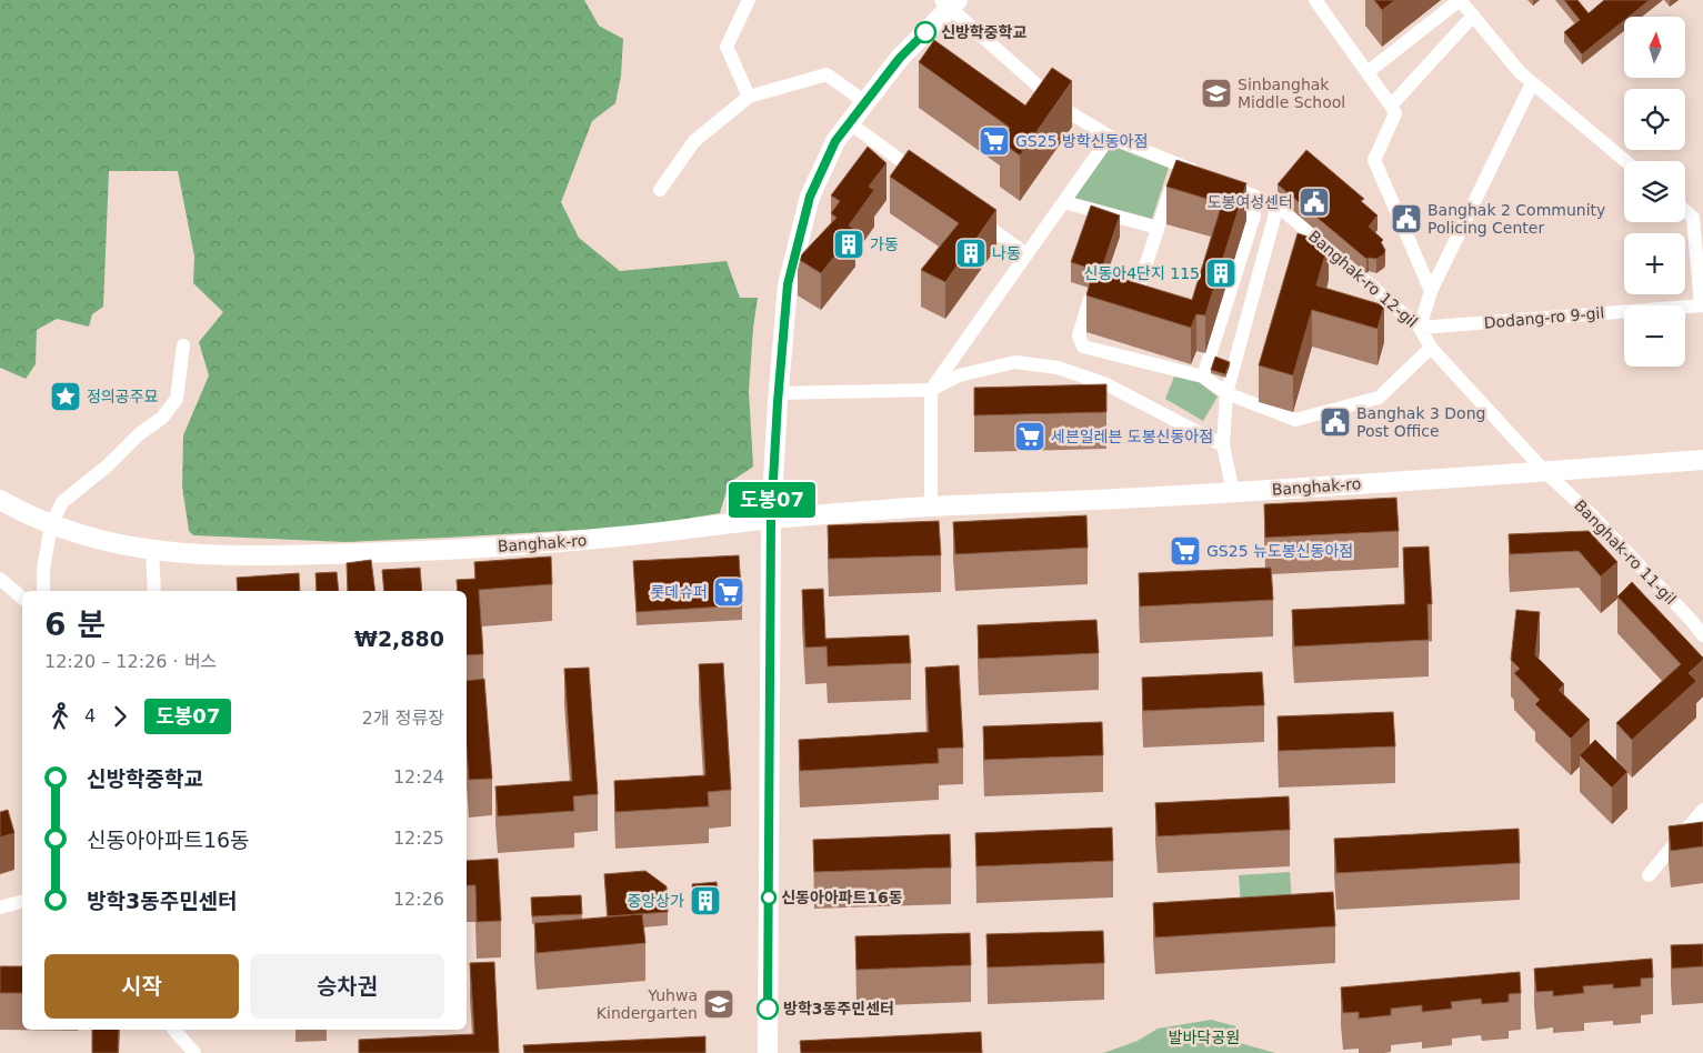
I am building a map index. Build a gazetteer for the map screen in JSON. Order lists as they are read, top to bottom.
{
  "streets": {
    "main road": ["Banghak-ro"],
    "street": ["Banghak-ro 12-gil", "Dodang-ro 9-gil", "Banghak-ro 11-gil"]
  },
  "crossings": [
    ["Banghak-ro 12-gil", "Dodang-ro 9-gil"],
    ["Banghak-ro 12-gil", "Banghak-ro"],
    ["Banghak-ro 12-gil", "Banghak-ro 11-gil"],
    ["Banghak-ro", "Banghak-ro 11-gil"]
  ],
  "parks": ["발바닥공원"],
  "places": {
    "other": ["신방학중학교", "신동아아파트16동", "방학3동주민센터"],
    "school or university": ["Sinbanghak Middle School", "Yuhwa Kindergarten"],
    "supermarket": [
      "GS25 방학신동아점",
      "세븐일레븐 도봉신동아점",
      "GS25 뉴도봉신동아점",
      "롯데슈퍼"
    ],
    "public building": ["도봉여성센터", "Banghak 2 Community Policing Center", "Banghak 3 Dong Post Office"],
    "building": [
      "가동",
      "나동",
      "신동아4단지 115",
      "중앙상가"
    ],
    "place": ["정의공주묘"]
  },
  "lines": ["bus line 도봉07"],
  "north": "top",
  "page": {
    "on_map": "도봉07",
    "map_buttons": ["+", "−"],
    "heading": ["6 분", "12:20 – 12:26 · 버스", "₩2,880"],
    "legs": ["4", "도봉07", "2개 정류장"],
    "list": [
      {
        "name": "신방학중학교",
        "value": "12:24"
      },
      {
        "name": "신동아아파트16동",
        "value": "12:25"
      },
      {
        "name": "방학3동주민센터",
        "value": "12:26"
      }
    ],
    "buttons": ["시작", "승차권"]
  }
}
